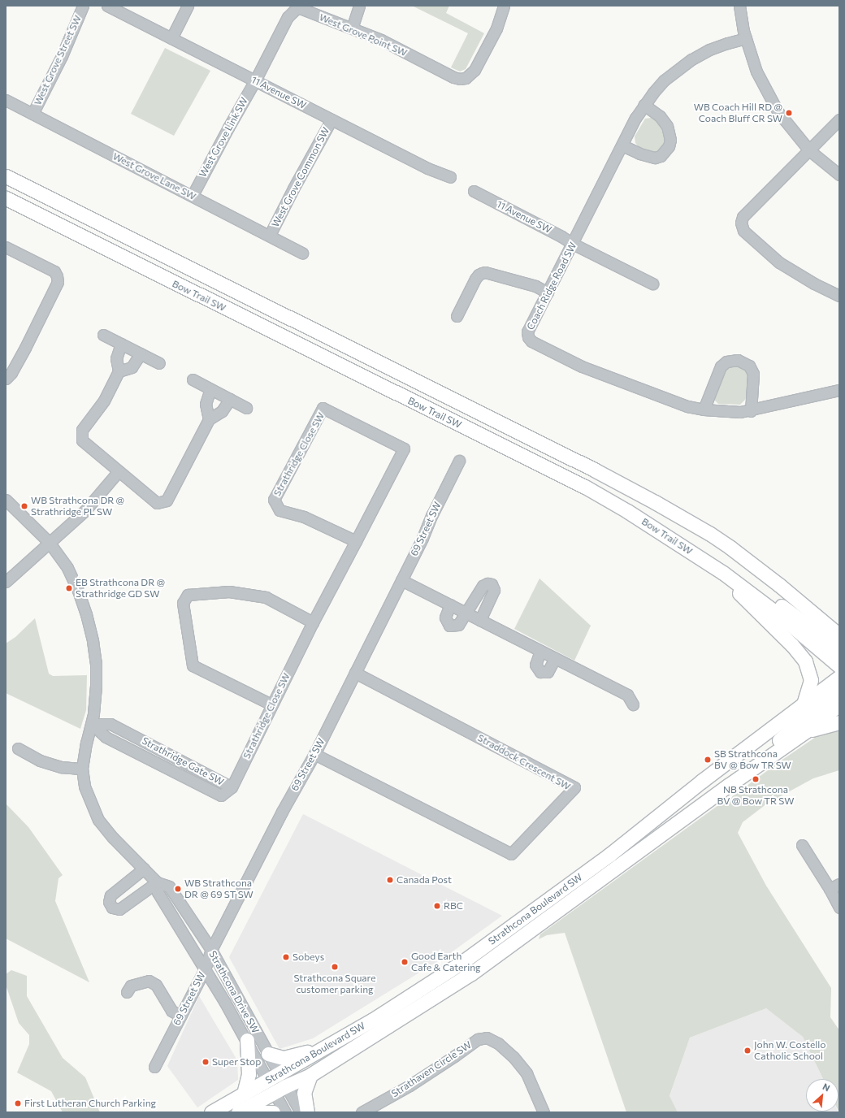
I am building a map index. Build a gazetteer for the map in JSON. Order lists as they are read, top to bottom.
{
  "streets": {
    "main road": ["Bow Trail SW", "Strathcona Boulevard SW"],
    "street": [
      "West Grove Point SW",
      "West Grove Street SW",
      "11 Avenue SW",
      "West Grove Link SW",
      "West Grove Lane SW",
      "West Grove Common SW",
      "Coach Ridge Road SW",
      "Strathridge Close SW",
      "69 Street SW",
      "Strathridge Gate SW",
      "Straddock Crescent SW",
      "Strathcona Drive SW",
      "Strathaven Circle SW"
    ]
  },
  "crossings": [
    ["West Grove Point SW", "11 Avenue SW"],
    ["West Grove Point SW", "West Grove Link SW"],
    ["West Grove Street SW", "West Grove Lane SW"],
    ["11 Avenue SW", "West Grove Link SW"],
    ["11 Avenue SW", "West Grove Common SW"],
    ["11 Avenue SW", "Coach Ridge Road SW"],
    ["West Grove Link SW", "West Grove Lane SW"],
    ["West Grove Lane SW", "West Grove Common SW"],
    ["Strathridge Close SW", "Strathridge Gate SW"],
    ["69 Street SW", "Straddock Crescent SW"],
    ["69 Street SW", "Strathcona Drive SW"],
    ["Strathridge Gate SW", "Strathcona Drive SW"],
    ["Strathcona Boulevard SW", "Strathcona Drive SW"]
  ],
  "places": [
    "WB Coach Hill RD @ Coach Bluff CR SW",
    "WB Strathcona DR @ Strathridge PL SW",
    "EB Strathcona DR @ Strathridge GD SW",
    "SB Strathcona BV @ Bow TR SW",
    "NB Strathcona BV @ Bow TR SW",
    "Canada Post",
    "WB Strathcona DR @ 69 ST SW",
    "RBC",
    "Sobeys",
    "Good Earth Cafe & Catering",
    "Strathcona Square customer parking",
    "John W. Costello Catholic School",
    "Super Stop",
    "First Lutheran Church Parking"
  ],
  "north": "top right"
}
